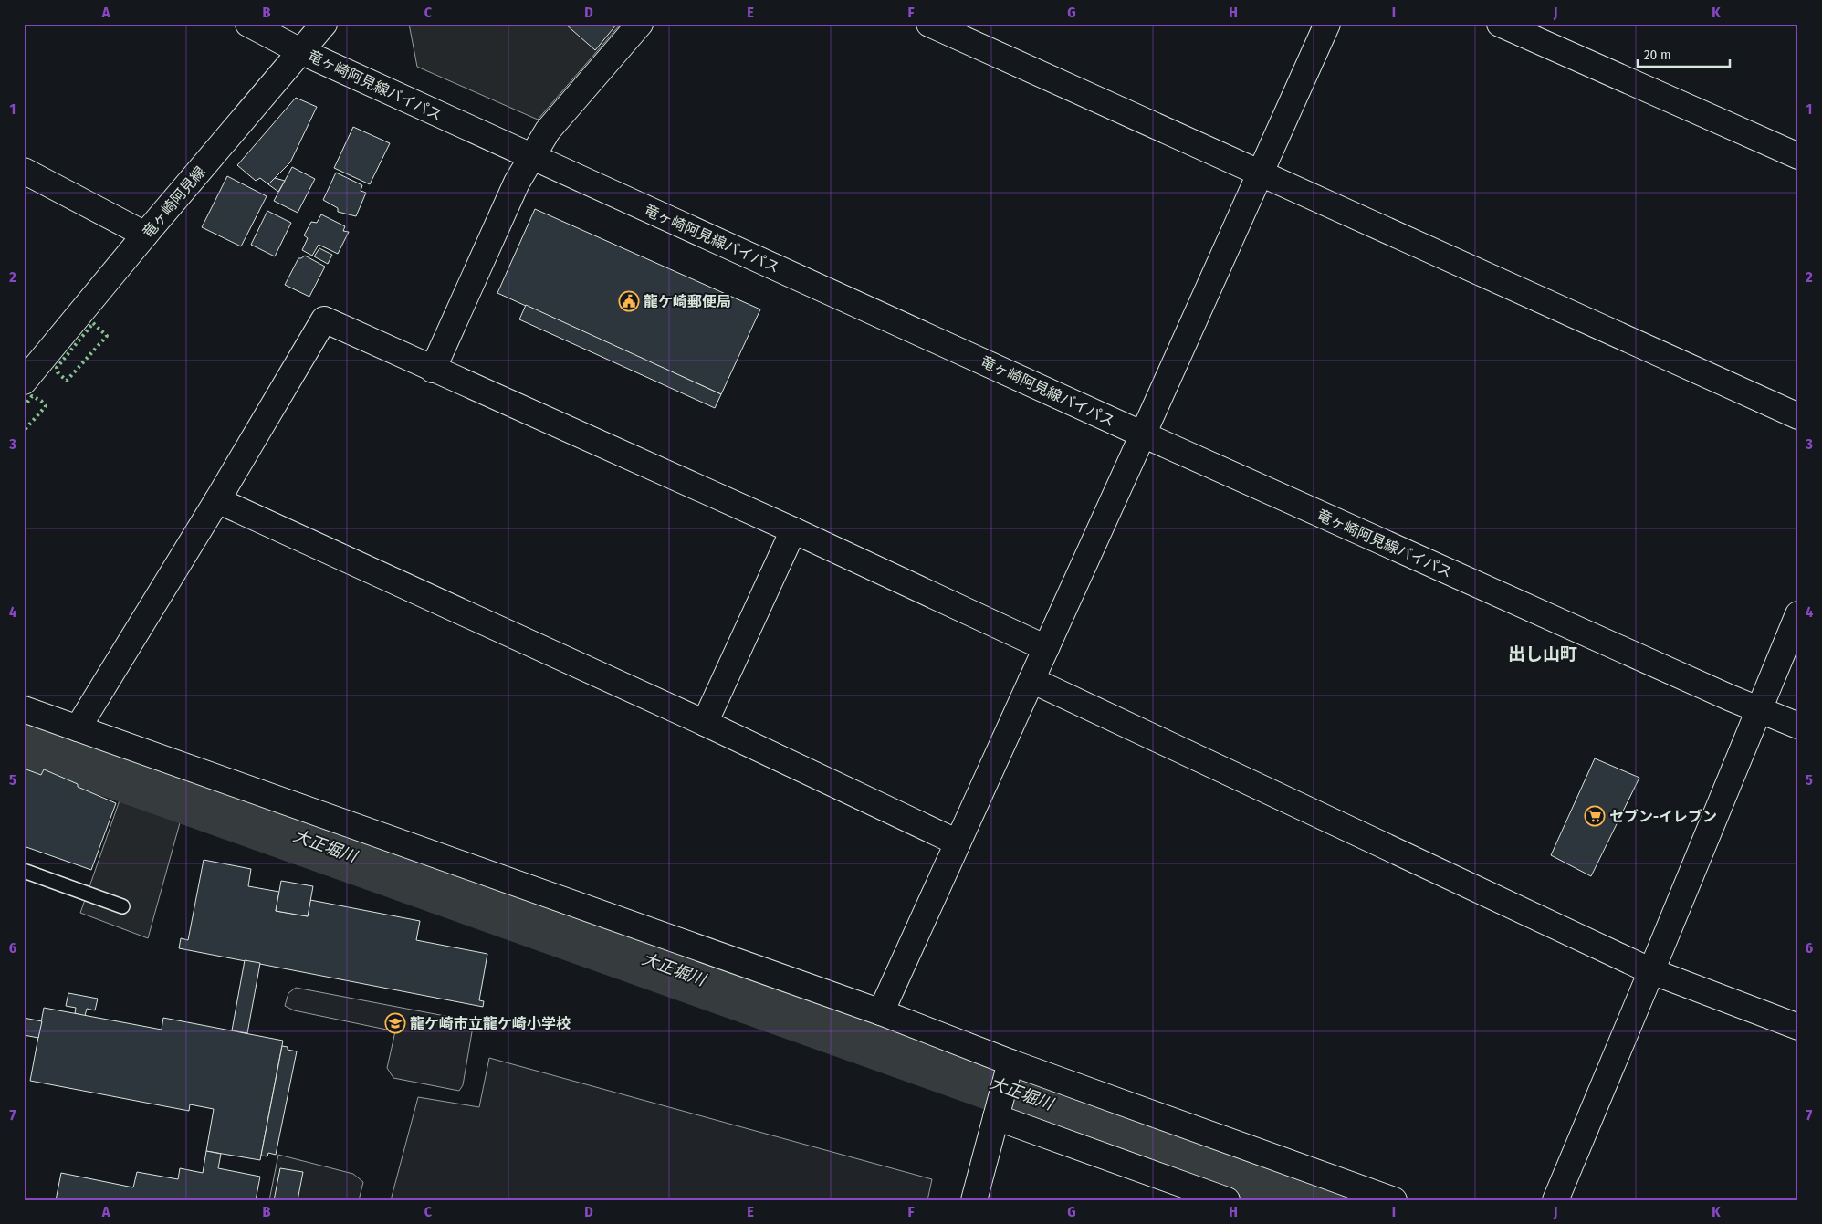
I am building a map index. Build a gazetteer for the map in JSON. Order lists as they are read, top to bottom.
{
  "streets": {
    "street": ["竜ヶ崎阿見線バイパス", "竜ヶ崎阿見線"]
  },
  "crossings": [
    ["竜ヶ崎阿見線バイパス", "竜ヶ崎阿見線"]
  ],
  "districts": ["出し山町"],
  "water": ["大正堀川"],
  "places": {
    "public building": ["龍ケ崎郵便局"],
    "supermarket": ["セブン-イレブン"],
    "school or university": ["龍ケ崎市立龍ケ崎小学校"]
  },
  "scale_bar": "20 m",
  "grid": {
    "columns": [
      "A",
      "B",
      "C",
      "D",
      "E",
      "F",
      "G",
      "H",
      "I",
      "J",
      "K"
    ],
    "rows": [
      "1",
      "2",
      "3",
      "4",
      "5",
      "6",
      "7"
    ]
  }
}
